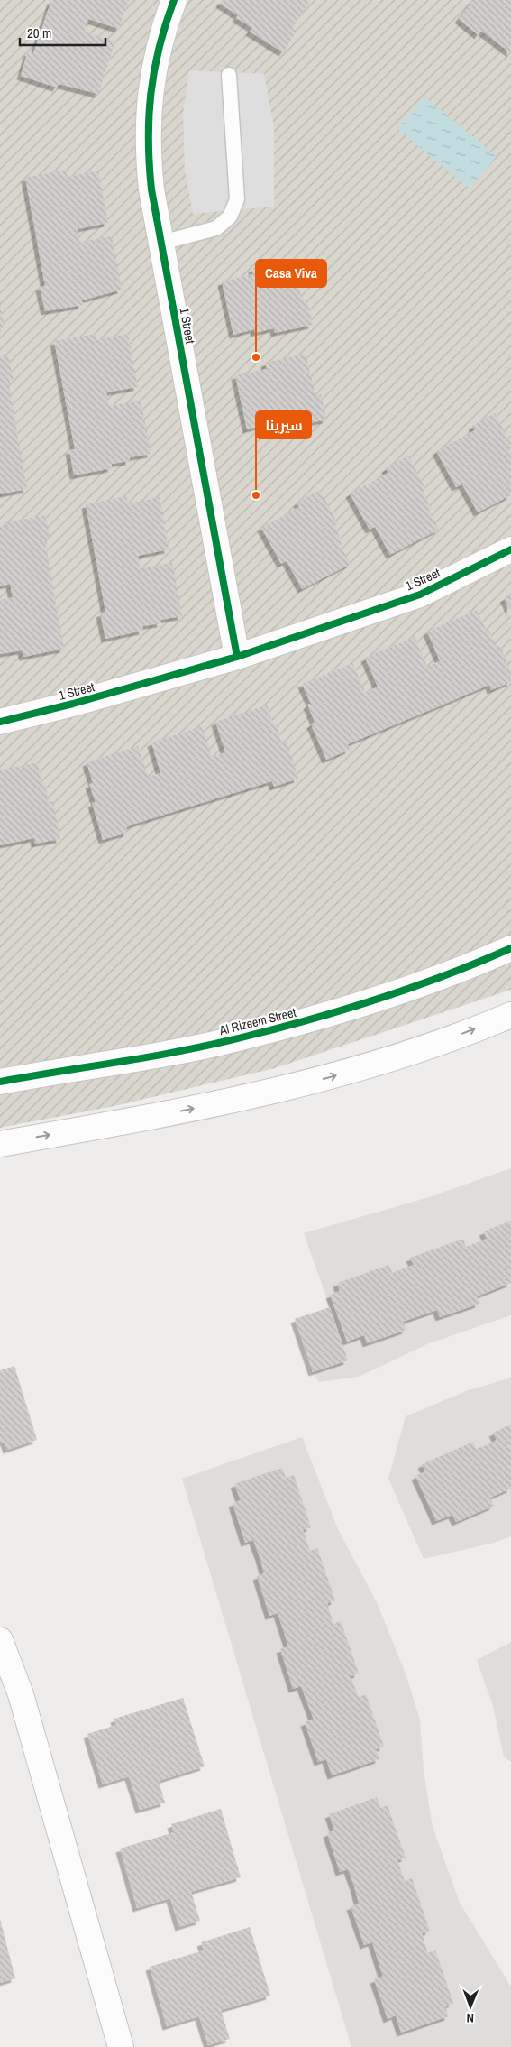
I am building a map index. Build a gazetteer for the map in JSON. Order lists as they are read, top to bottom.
{
  "streets": {
    "street": ["1 Street", "Al Rizeem Street"]
  },
  "places": ["Casa Viva", "سيرينا"],
  "scale_bar": "20 m",
  "north": "bottom"
}
